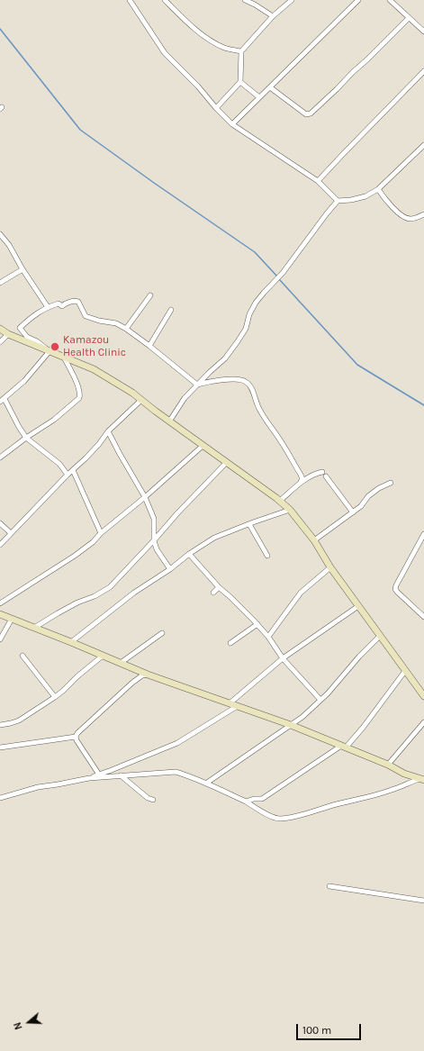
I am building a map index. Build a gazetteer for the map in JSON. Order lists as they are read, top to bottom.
{
  "places": ["Kamazou Health Clinic"],
  "scale_bar": "100 m",
  "north": "left"
}
